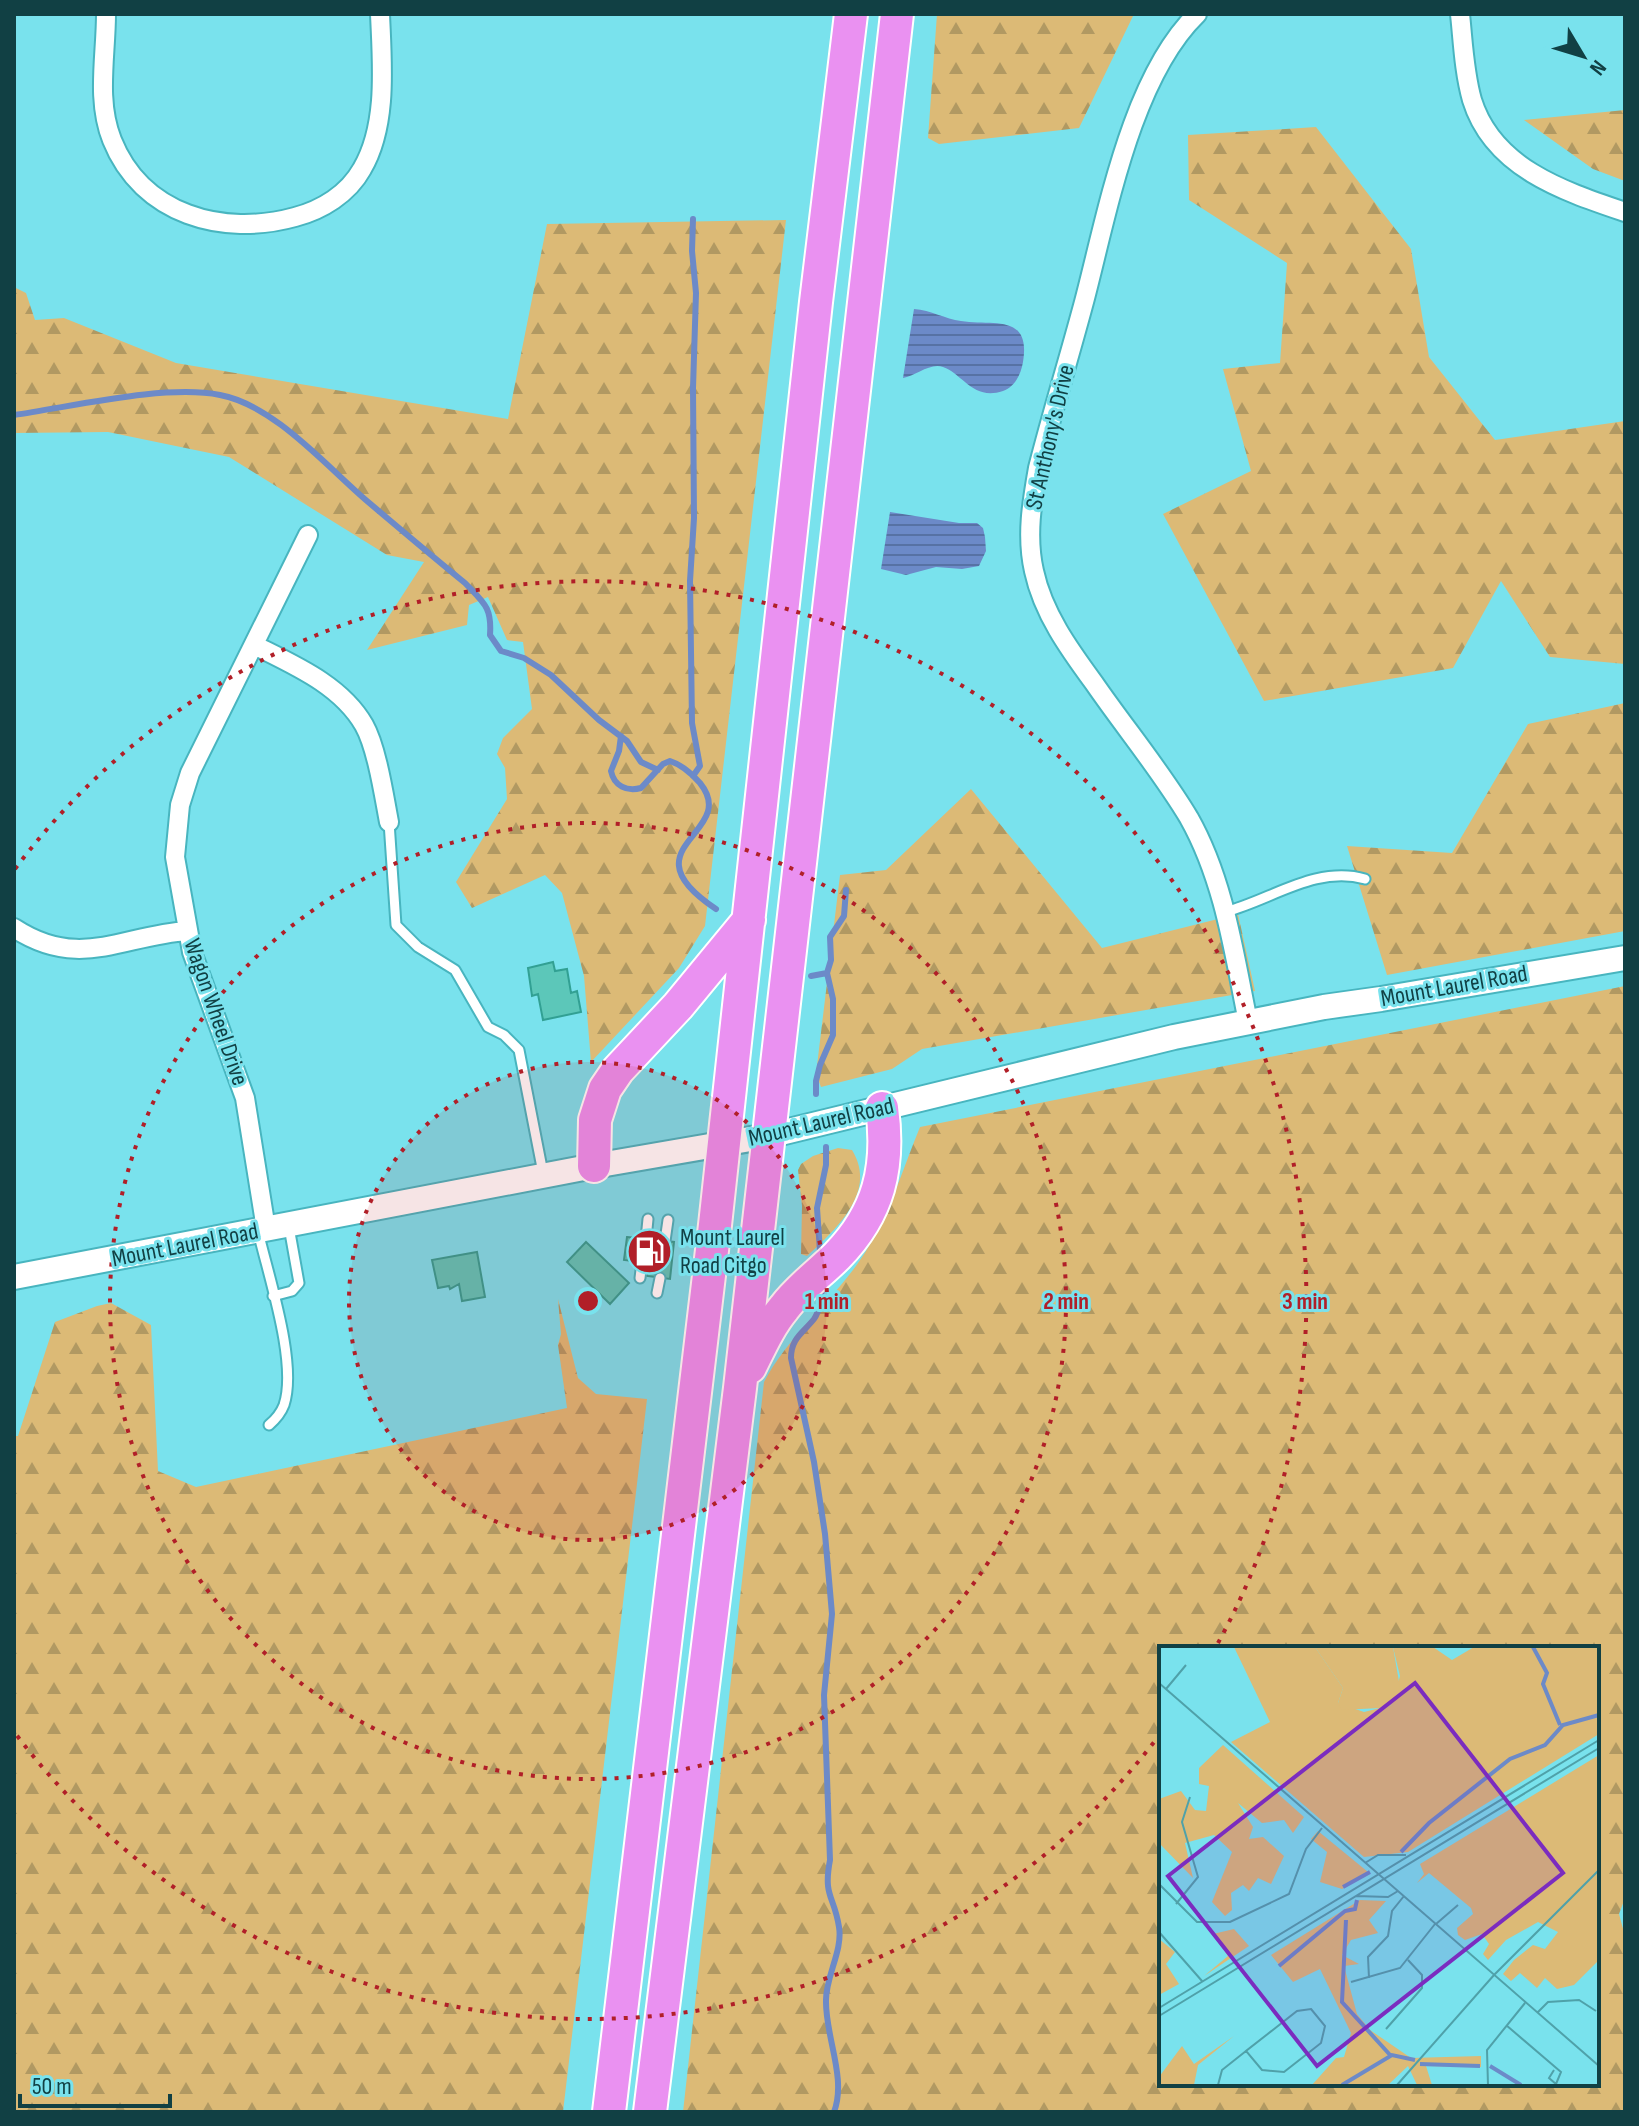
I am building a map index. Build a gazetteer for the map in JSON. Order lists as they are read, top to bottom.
{
  "streets": {
    "main road": ["Mount Laurel Road"],
    "street": ["St Anthony's Drive", "Wagon Wheel Drive"]
  },
  "crossings": [
    ["St Anthony's Drive", "Mount Laurel Road"],
    ["Mount Laurel Road", "Wagon Wheel Drive"]
  ],
  "places": {
    "fuel station": ["Mount Laurel Road Citgo"]
  },
  "scale_bar": "50 m",
  "north": "bottom right",
  "rings": ["1 min", "2 min", "3 min"]
}
